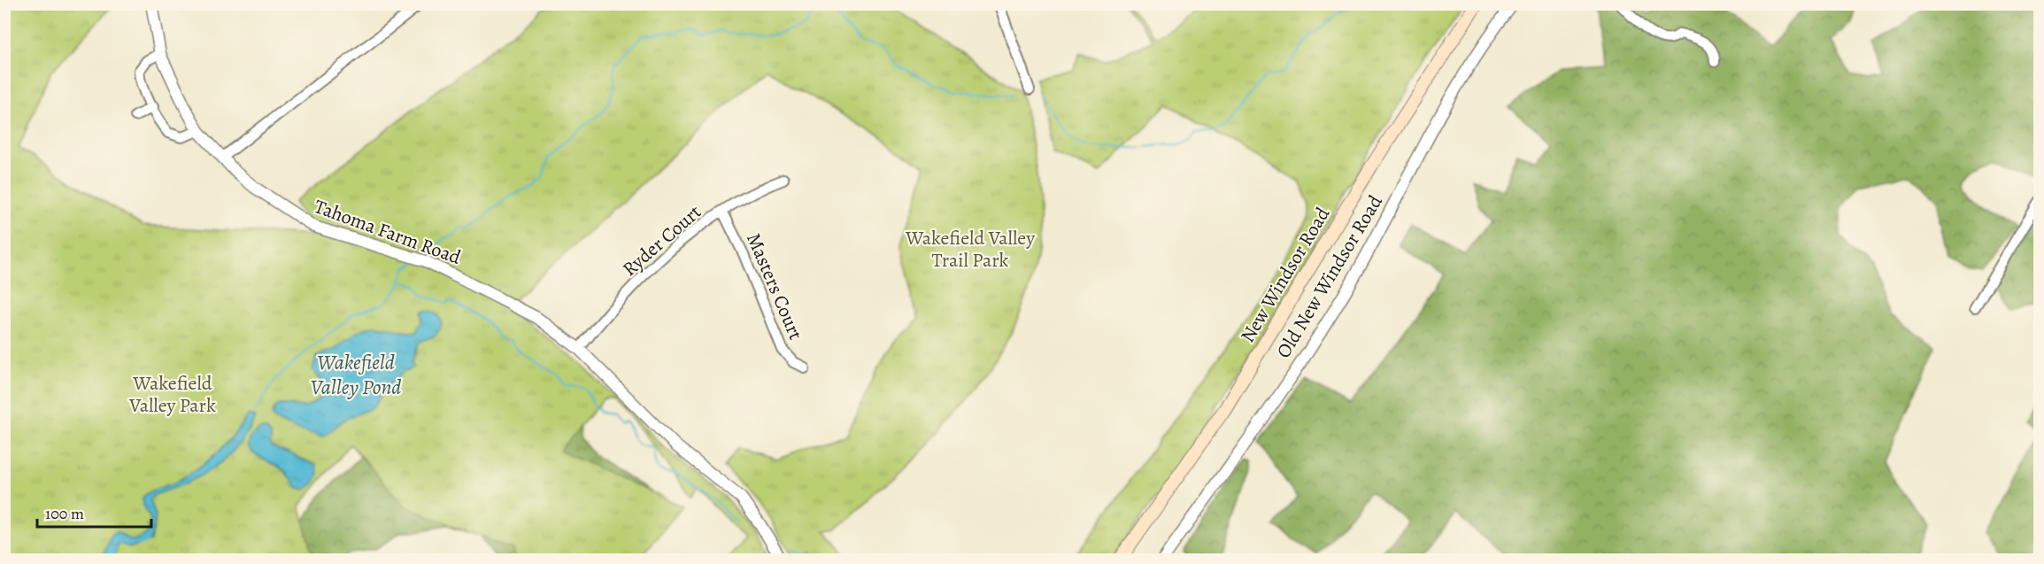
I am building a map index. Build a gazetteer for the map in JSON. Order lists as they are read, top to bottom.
{
  "streets": {
    "main road": ["New Windsor Road"],
    "street": [
      "Tahoma Farm Road",
      "Ryder Court",
      "Old New Windsor Road",
      "Masters Court"
    ]
  },
  "crossings": [
    ["Tahoma Farm Road", "Ryder Court"],
    ["Ryder Court", "Masters Court"]
  ],
  "water": ["Wakefield Valley Pond"],
  "parks": ["Wakefield Valley Trail Park", "Wakefield Valley Park"],
  "scale_bar": "100 m"
}
